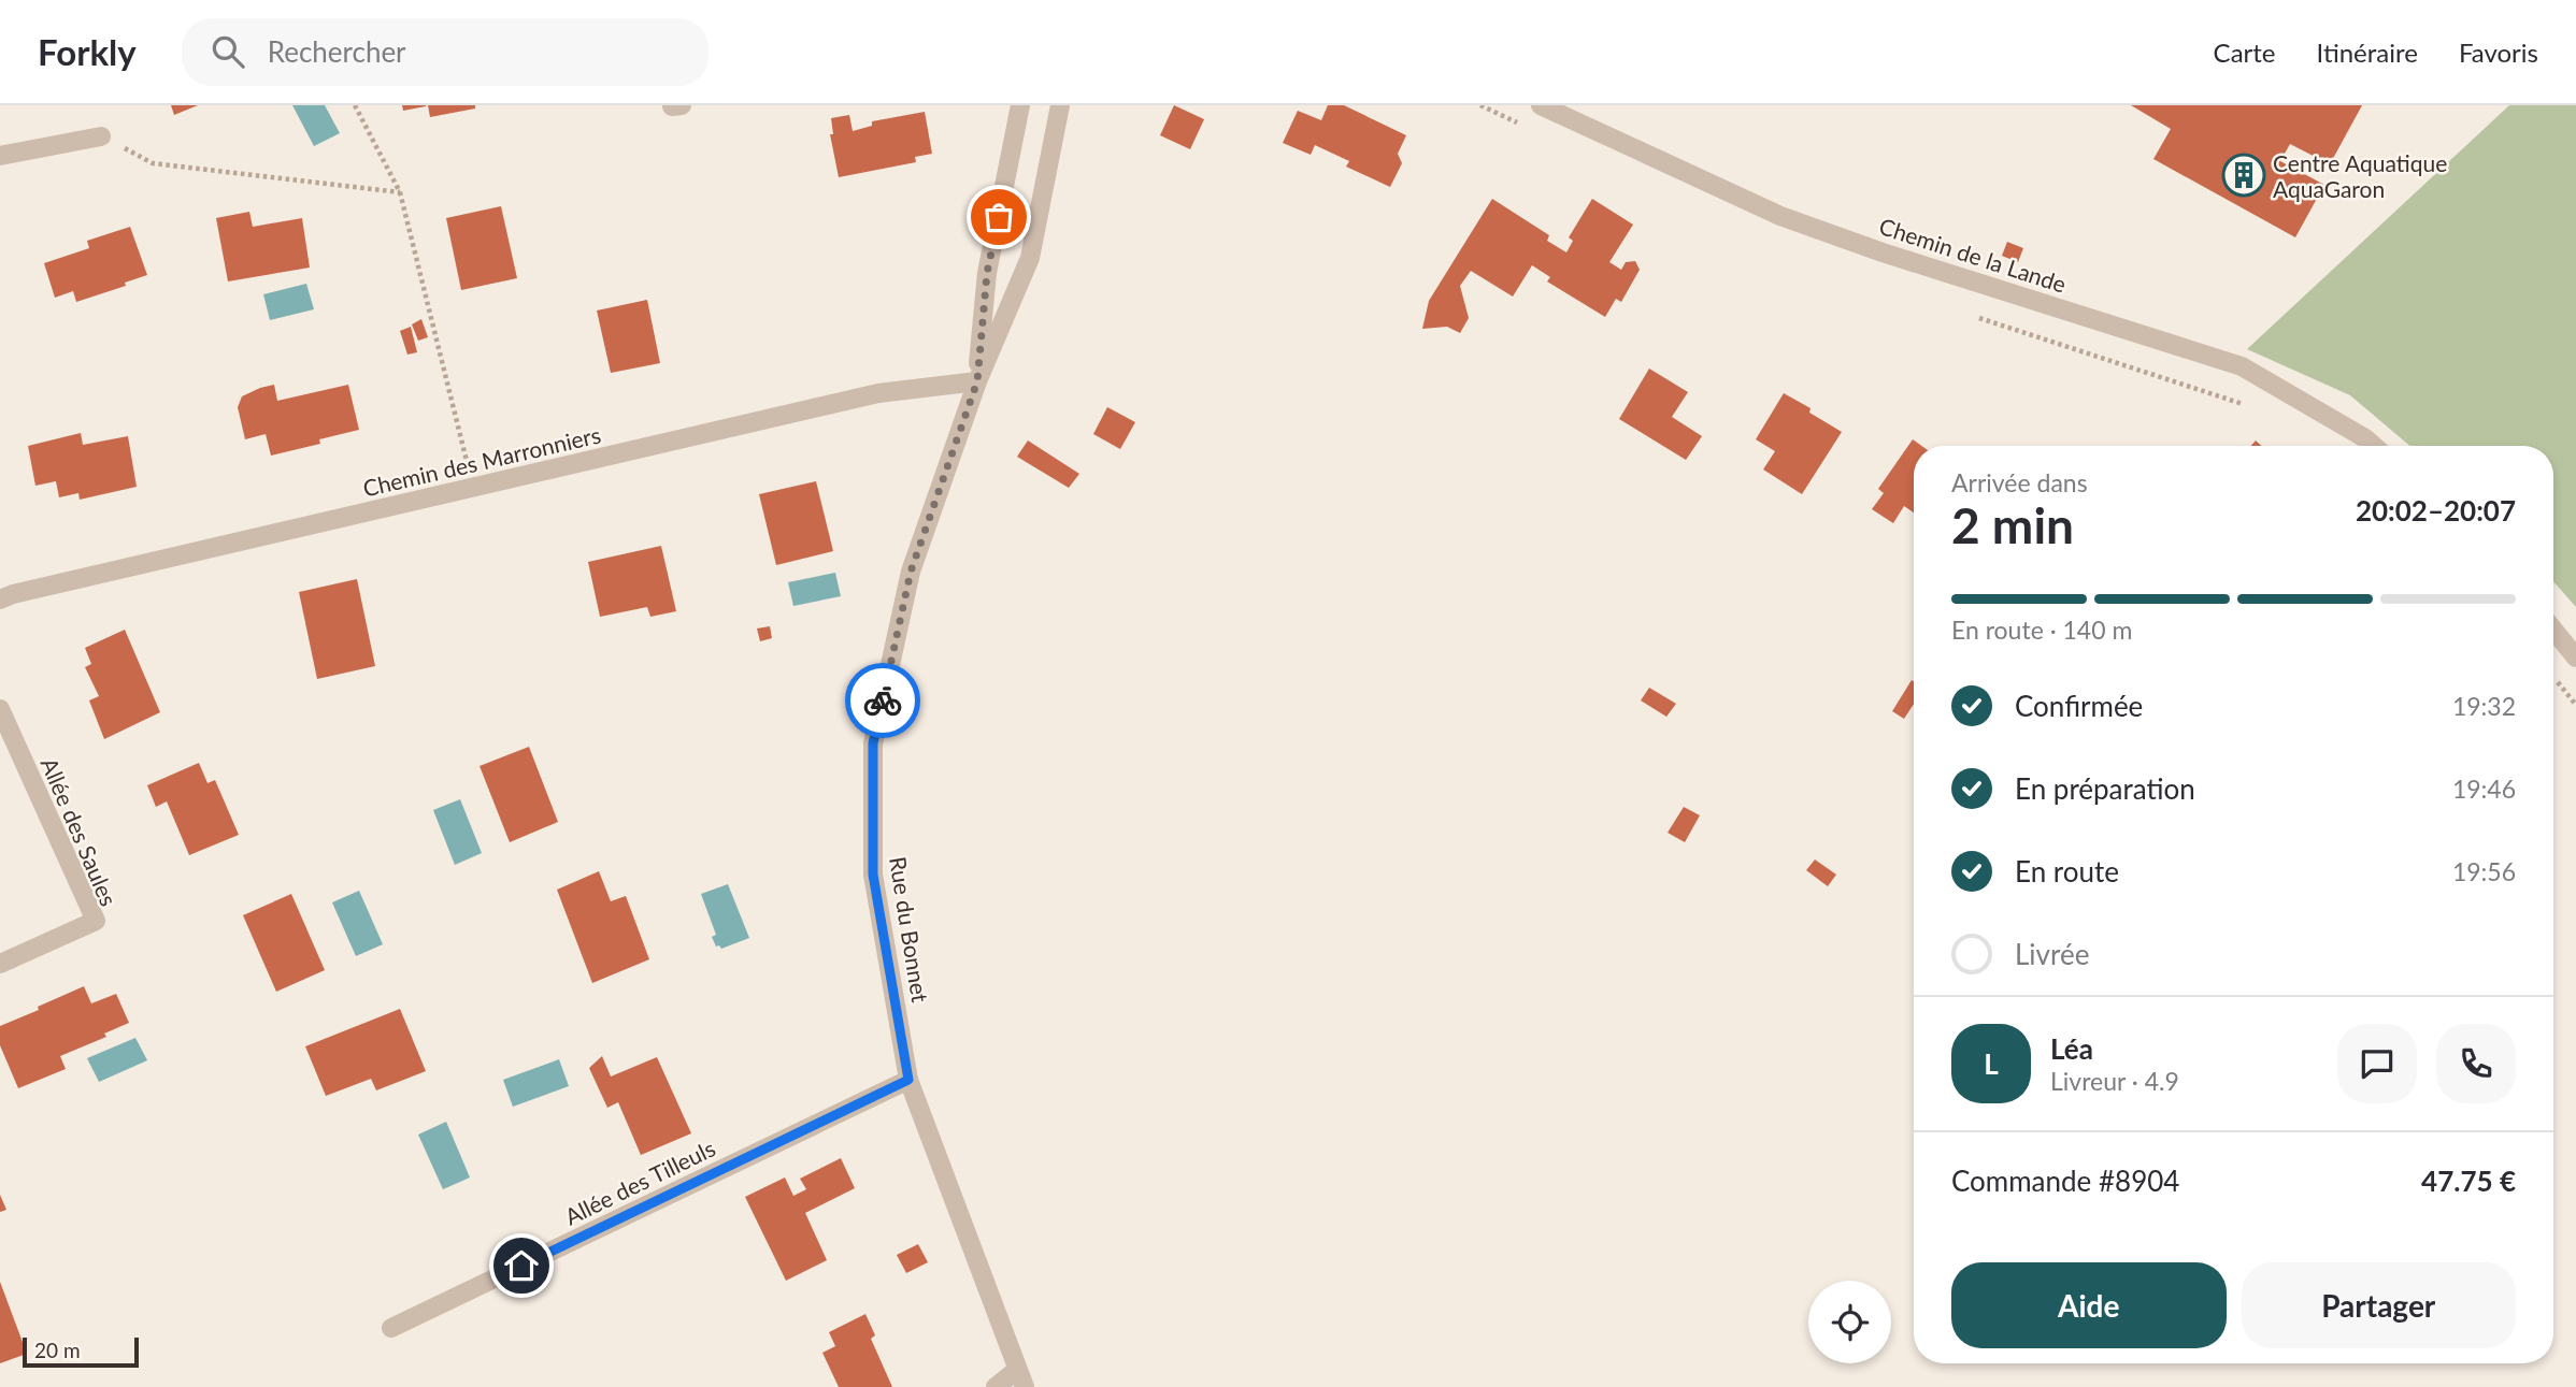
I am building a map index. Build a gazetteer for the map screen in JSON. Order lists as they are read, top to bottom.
{
  "streets": {
    "street": [
      "Chemin de la Lande",
      "Chemin des Marronniers",
      "Allée des Saules",
      "Rue du Bonnet",
      "Allée des Tilleuls"
    ]
  },
  "crossings": [
    ["Chemin des Marronniers", "Rue du Bonnet"],
    ["Rue du Bonnet", "Allée des Tilleuls"]
  ],
  "places": {
    "building": ["Centre Aquatique AquaGaron"]
  },
  "scale_bar": "20 m",
  "page": {
    "header": "Forkly",
    "search": "Rechercher",
    "nav": ["Carte", "Itinéraire", "Favoris"],
    "heading": ["2 min", "Arrivée dans", "20:02–20:07"],
    "panel": [
      "Léa",
      "Livreur · 4.9",
      "Commande #8904",
      "47.75 €"
    ],
    "bar": "En route · 140 m",
    "list": [
      ["Confirmée", "19:32"],
      ["En préparation", "19:46"],
      ["En route", "19:56"],
      "Livrée"
    ],
    "round": "L",
    "buttons": ["Aide", "Partager"],
    "scale": "20 m"
  }
}
